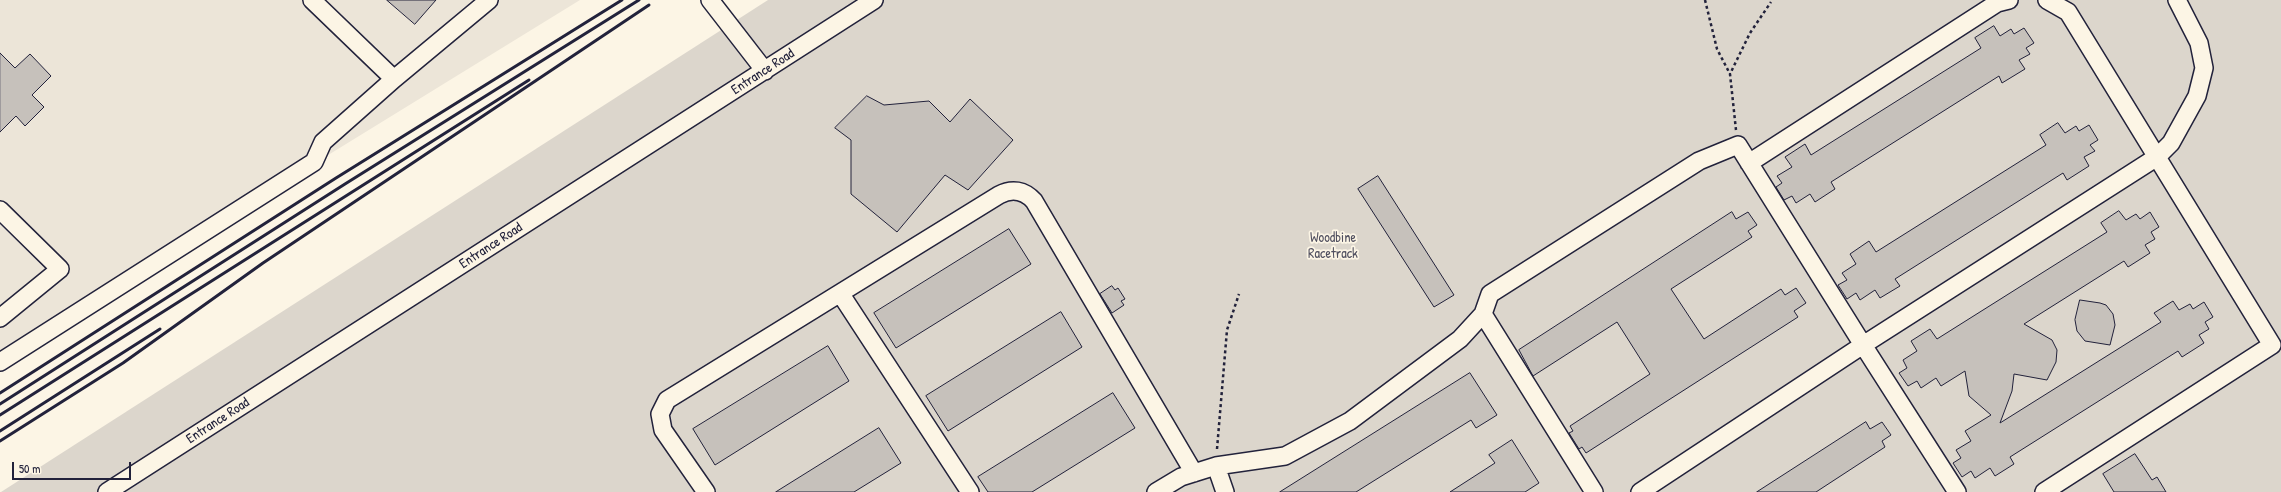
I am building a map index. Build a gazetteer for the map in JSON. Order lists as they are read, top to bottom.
{
  "streets": {
    "street": ["Entrance Road"]
  },
  "parks": ["Woodbine Racetrack"],
  "scale_bar": "50 m"
}
